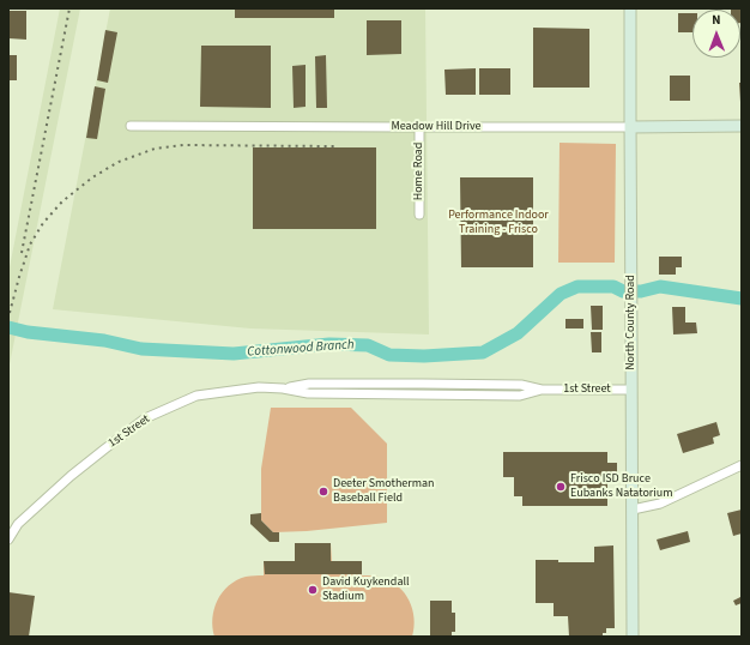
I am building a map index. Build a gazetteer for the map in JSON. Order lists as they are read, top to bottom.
{
  "streets": {
    "street": [
      "Meadow Hill Drive",
      "Home Road",
      "North County Road",
      "1st Street"
    ]
  },
  "crossings": [
    ["Meadow Hill Drive", "Home Road"],
    ["Meadow Hill Drive", "North County Road"],
    ["North County Road", "1st Street"]
  ],
  "water": ["Cottonwood Branch"],
  "parks": ["Performance Indoor Training - Frisco"],
  "places": ["Frisco ISD Bruce Eubanks Natatorium", "Deeter Smotherman Baseball Field", "David Kuykendall Stadium"],
  "north": "top"
}
